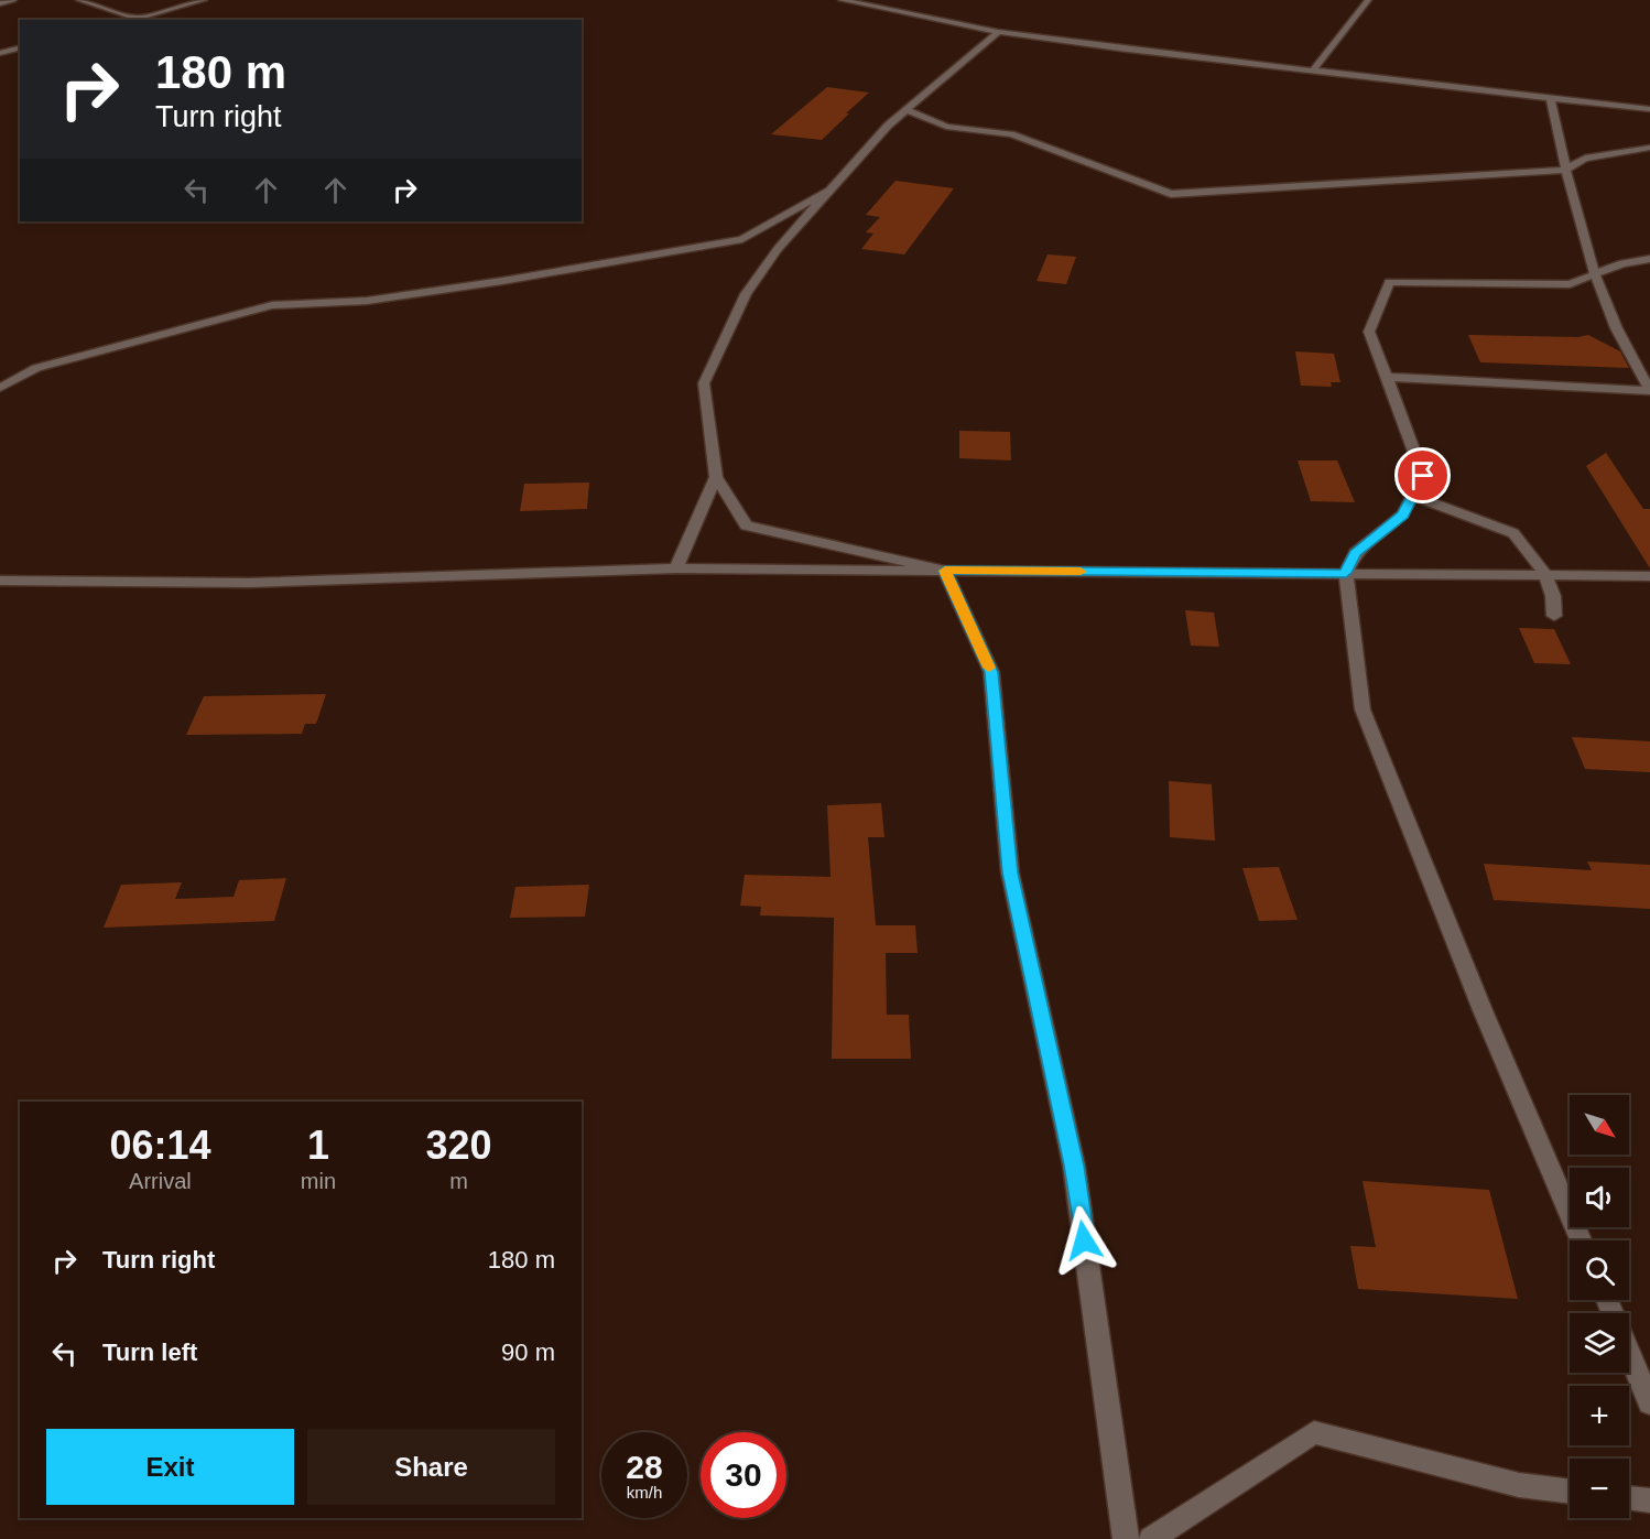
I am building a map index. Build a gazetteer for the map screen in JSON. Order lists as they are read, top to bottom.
{
  "north": "bottom right",
  "page": {
    "turn": ["180 m", "Turn right"],
    "map_buttons": ["+", "−"],
    "eta": [
      "06:14",
      "Arrival",
      "1",
      "min",
      "320",
      "m"
    ],
    "list": [
      {
        "name": "Turn right",
        "value": "180 m"
      },
      {
        "name": "Turn left",
        "value": "90 m"
      }
    ],
    "buttons": ["Exit", "Share"],
    "speed": "28 km/h",
    "limit": "30"
  }
}
